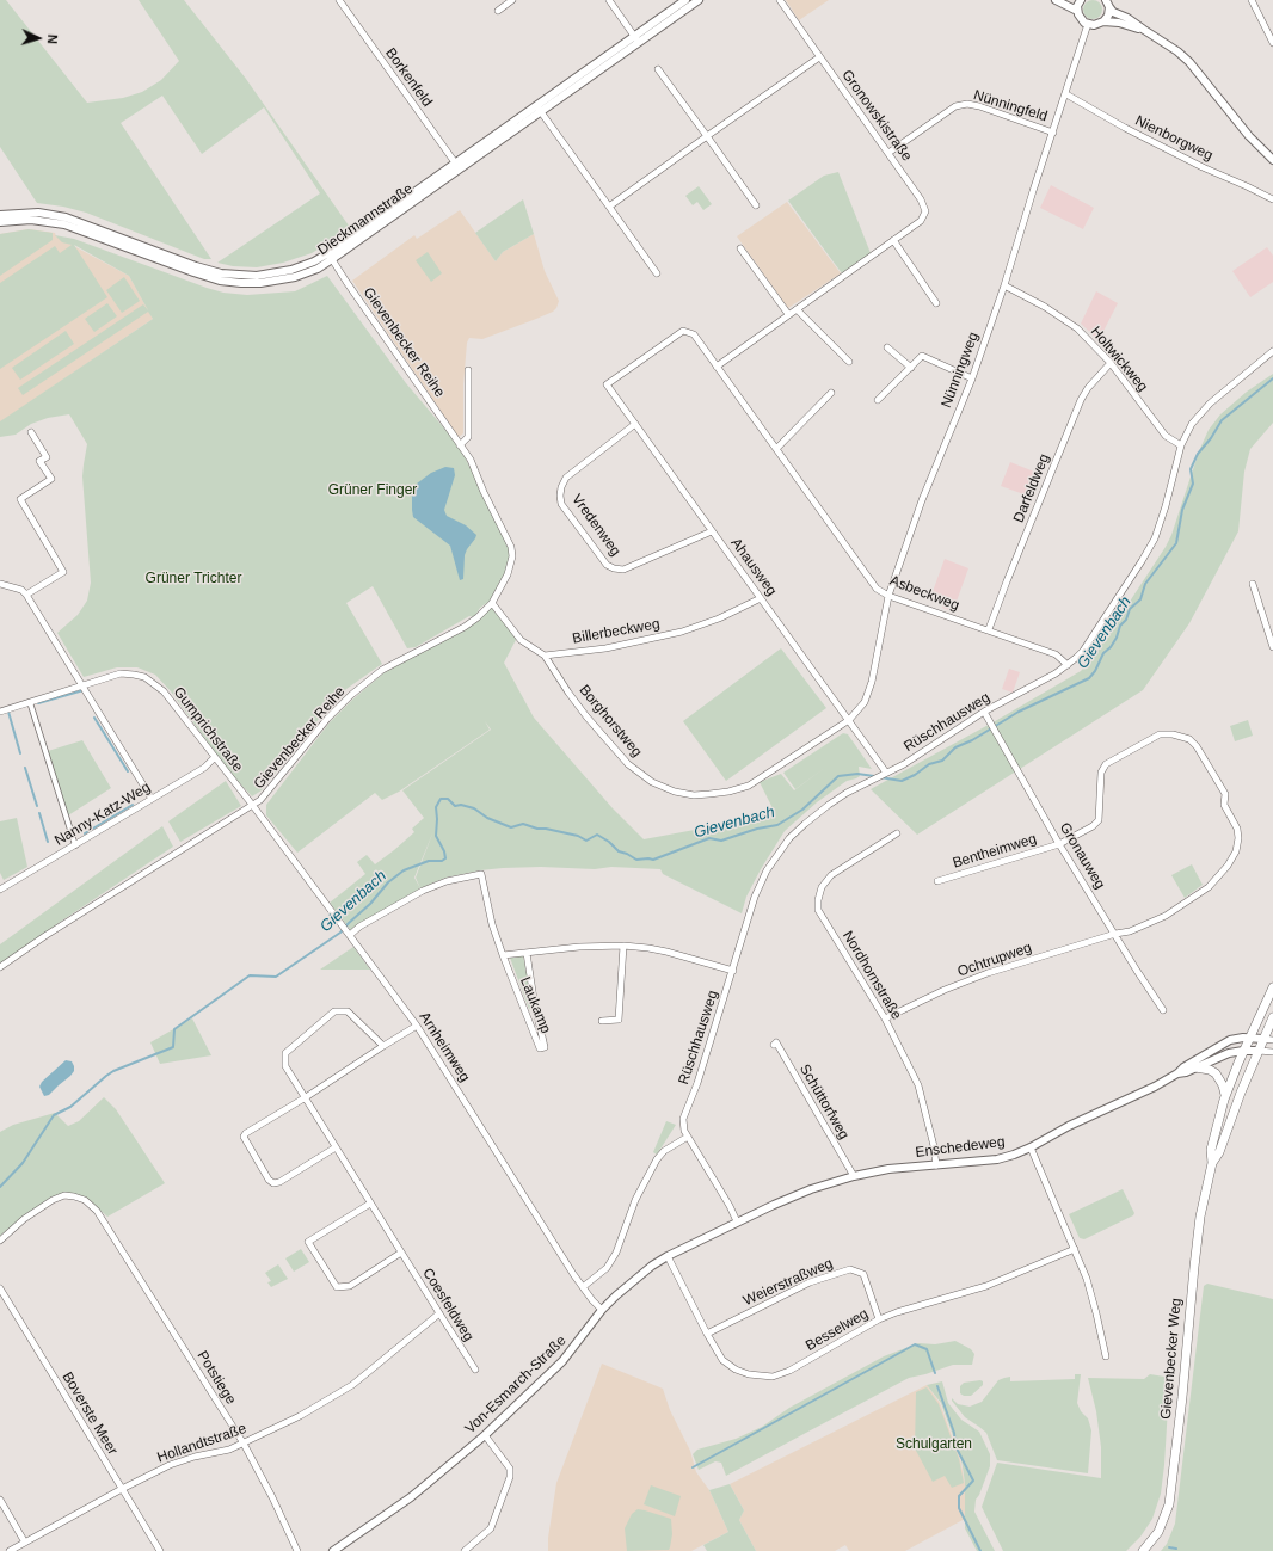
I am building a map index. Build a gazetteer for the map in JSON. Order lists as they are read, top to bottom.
{
  "streets": {
    "main road": ["Gievenbecker Weg"],
    "street": [
      "Borkenfeld",
      "Nünningfeld",
      "Gronowskistraße",
      "Nienborgweg",
      "Dieckmannstraße",
      "Gievenbecker Reihe",
      "Holtwickweg",
      "Nünningweg",
      "Darfeldweg",
      "Vredenweg",
      "Ahausweg",
      "Asbeckweg",
      "Billerbeckweg",
      "Borghorstweg",
      "Rüschhausweg",
      "Gumprichstraße",
      "Nanny-Katz-Weg",
      "Bentheimweg",
      "Gronauweg",
      "Ochtrupweg",
      "Nordhornstraße",
      "Laukamp",
      "Arnheimweg",
      "Schüttorfweg",
      "Enschedeweg",
      "Weierstraßweg",
      "Coesfeldweg",
      "Besselweg",
      "Potstiege",
      "Von-Esmarch-Straße",
      "Boverste Meer",
      "Hollandtstraße"
    ]
  },
  "crossings": [
    ["Borkenfeld", "Dieckmannstraße"],
    ["Nünningfeld", "Gronowskistraße"],
    ["Nünningfeld", "Nünningweg"],
    ["Gronowskistraße", "Asbeckweg"],
    ["Nienborgweg", "Nünningweg"],
    ["Dieckmannstraße", "Gievenbecker Reihe"],
    ["Gievenbecker Reihe", "Gumprichstraße"],
    ["Gievenbecker Reihe", "Arnheimweg"],
    ["Holtwickweg", "Nünningweg"],
    ["Holtwickweg", "Darfeldweg"],
    ["Holtwickweg", "Rüschhausweg"],
    ["Nünningweg", "Ahausweg"],
    ["Nünningweg", "Asbeckweg"],
    ["Nünningweg", "Borghorstweg"],
    ["Darfeldweg", "Asbeckweg"],
    ["Vredenweg", "Ahausweg"],
    ["Ahausweg", "Asbeckweg"],
    ["Ahausweg", "Billerbeckweg"],
    ["Ahausweg", "Borghorstweg"],
    ["Ahausweg", "Rüschhausweg"],
    ["Asbeckweg", "Rüschhausweg"],
    ["Billerbeckweg", "Borghorstweg"],
    ["Rüschhausweg", "Gronauweg"],
    ["Rüschhausweg", "Enschedeweg"],
    ["Rüschhausweg", "Von-Esmarch-Straße"],
    ["Gumprichstraße", "Nanny-Katz-Weg"],
    ["Gumprichstraße", "Arnheimweg"],
    ["Bentheimweg", "Gronauweg"],
    ["Bentheimweg", "Ochtrupweg"],
    ["Gronauweg", "Ochtrupweg"],
    ["Ochtrupweg", "Nordhornstraße"],
    ["Nordhornstraße", "Enschedeweg"],
    ["Laukamp", "Arnheimweg"],
    ["Arnheimweg", "Von-Esmarch-Straße"],
    ["Schüttorfweg", "Enschedeweg"],
    ["Enschedeweg", "Gievenbecker Weg"],
    ["Enschedeweg", "Von-Esmarch-Straße"],
    ["Weierstraßweg", "Besselweg"],
    ["Coesfeldweg", "Hollandtstraße"],
    ["Besselweg", "Von-Esmarch-Straße"],
    ["Potstiege", "Hollandtstraße"],
    ["Boverste Meer", "Hollandtstraße"]
  ],
  "water": ["Gievenbach"],
  "parks": ["Grüner Finger", "Grüner Trichter", "Schulgarten"],
  "north": "right"
}
